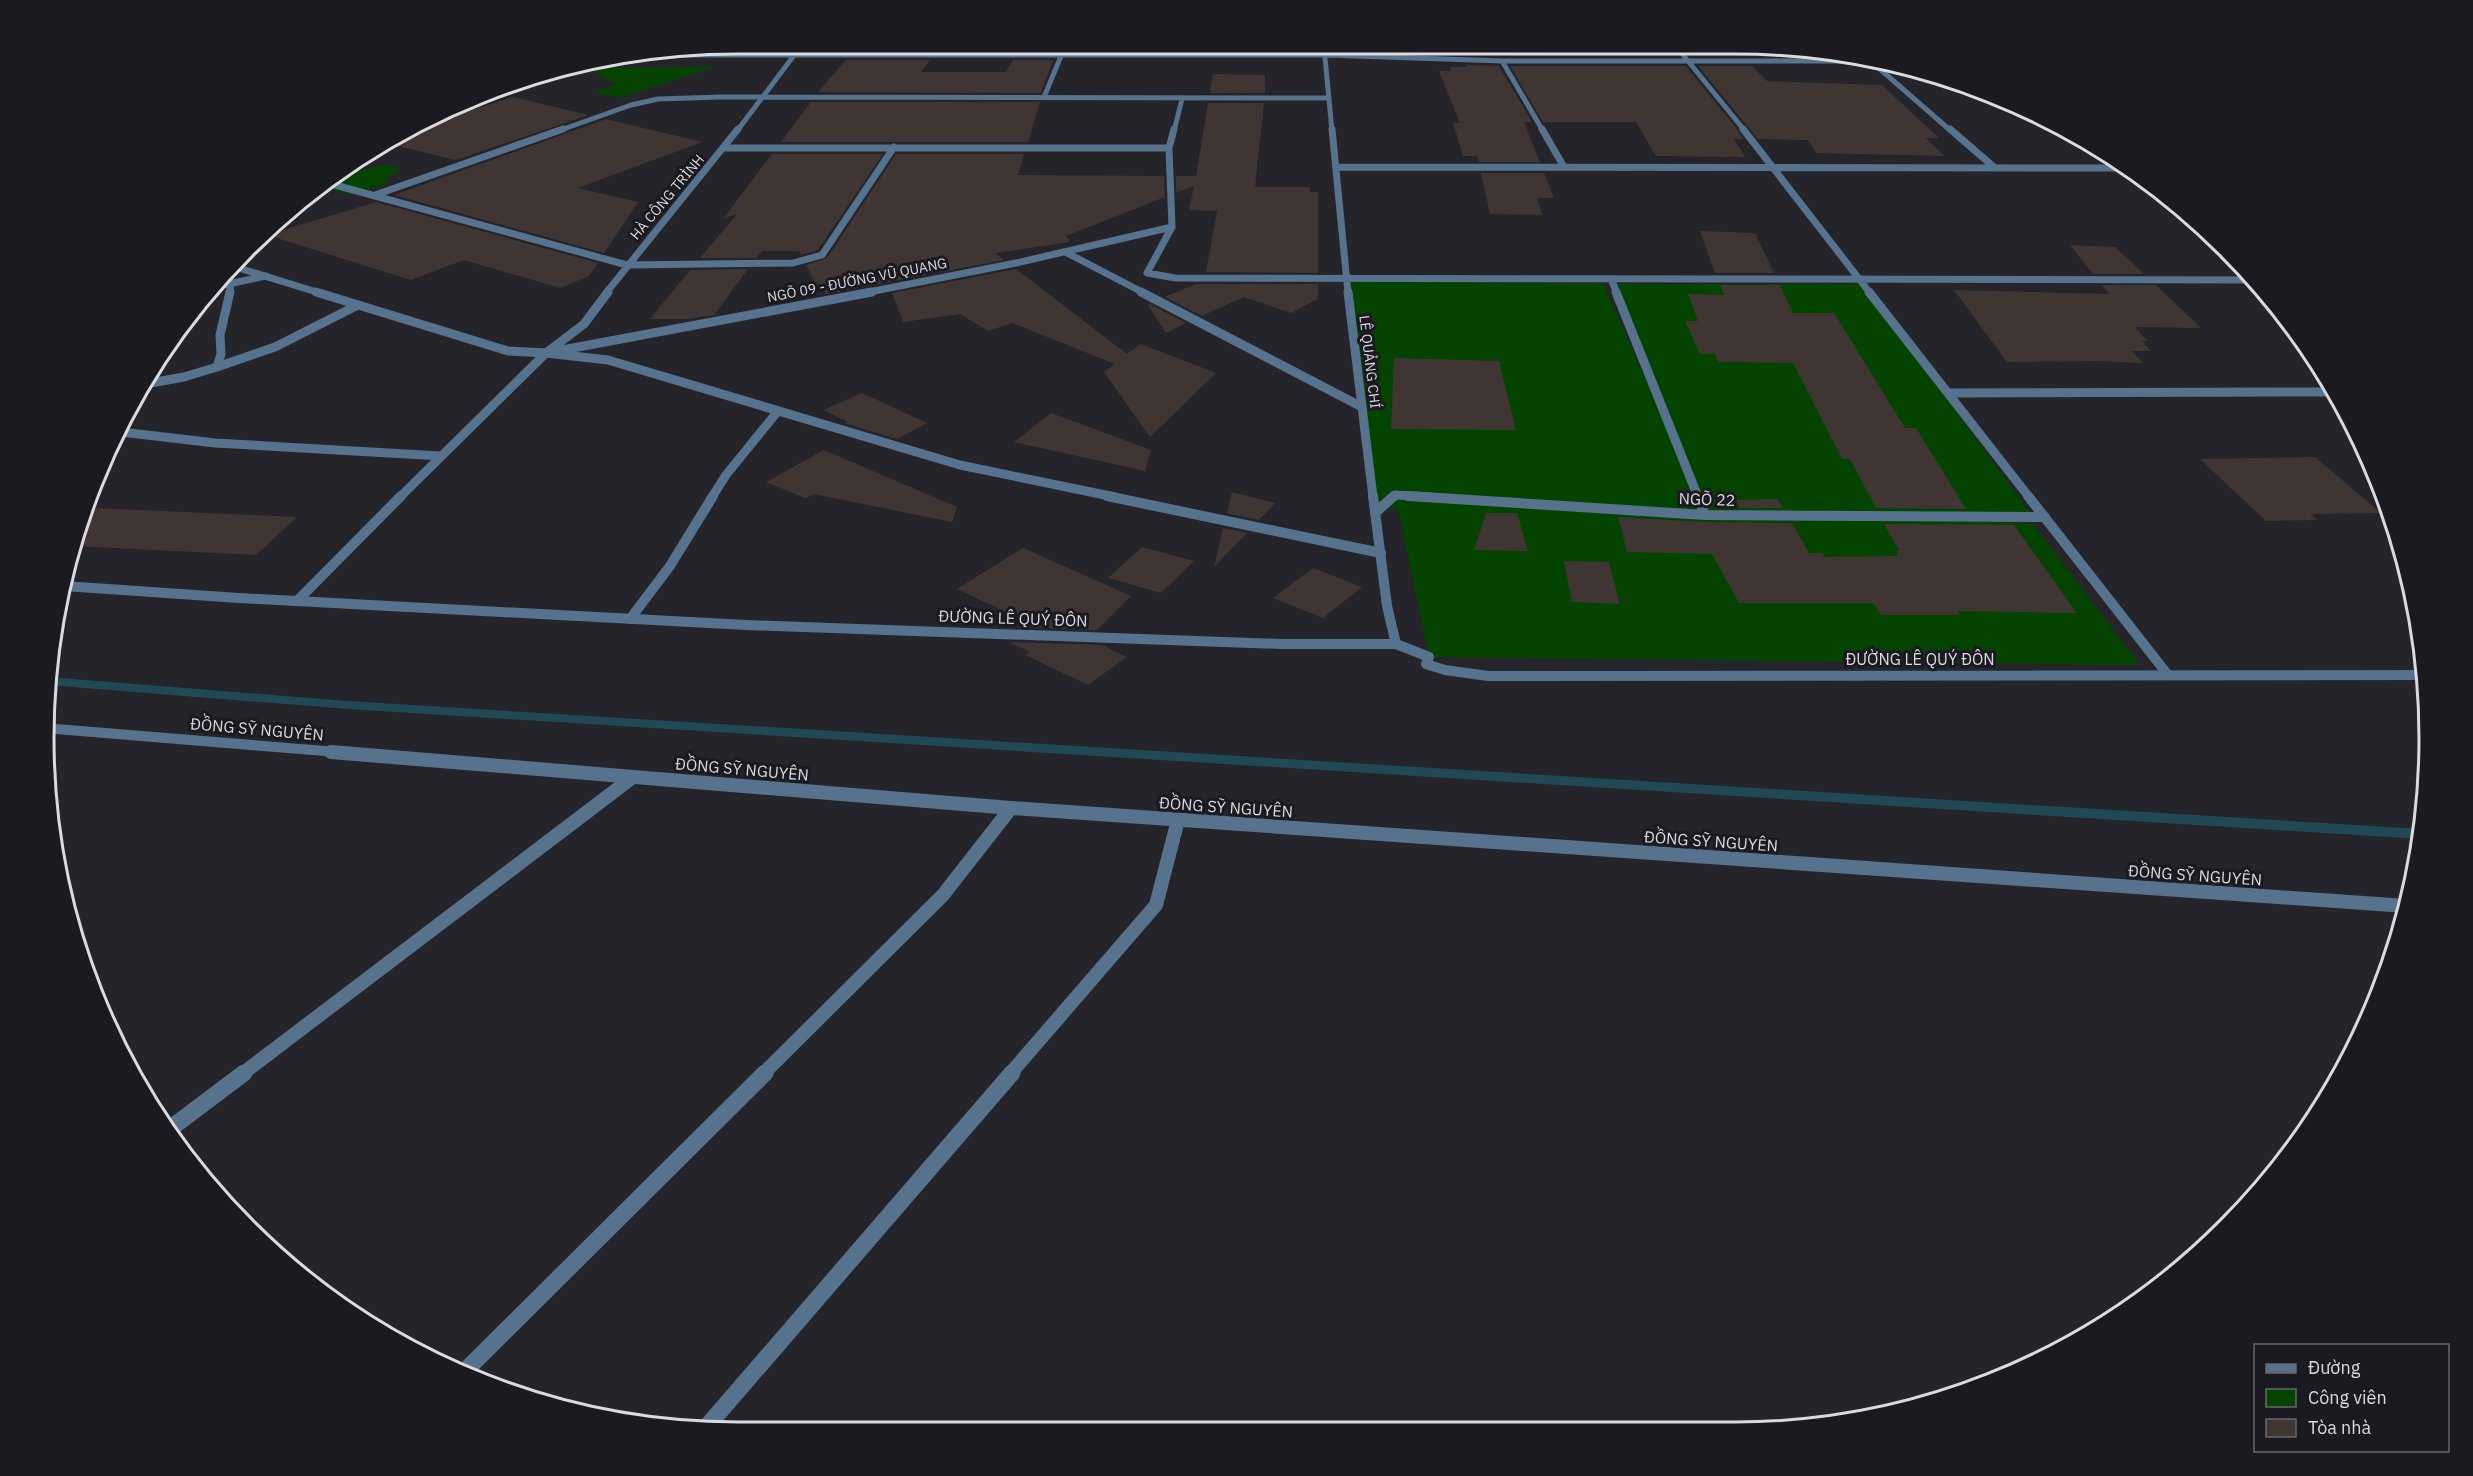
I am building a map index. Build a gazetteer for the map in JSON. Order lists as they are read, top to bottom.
{
  "streets": {
    "street": [
      "HÀ CÔNG TRÌNH",
      "NGÕ 09 - ĐƯỜNG VŨ QUANG",
      "LÊ QUẢNG CHÍ",
      "NGÕ 22",
      "ĐƯỜNG LÊ QUÝ ĐÔN",
      "ĐỒNG SỸ NGUYÊN"
    ]
  },
  "crossings": [
    ["HÀ CÔNG TRÌNH", "NGÕ 09 - ĐƯỜNG VŨ QUANG"],
    ["HÀ CÔNG TRÌNH", "ĐƯỜNG LÊ QUÝ ĐÔN"],
    ["LÊ QUẢNG CHÍ", "NGÕ 22"],
    ["LÊ QUẢNG CHÍ", "ĐƯỜNG LÊ QUÝ ĐÔN"]
  ],
  "legend": ["Đường", "Công viên", "Tòa nhà"]
}
